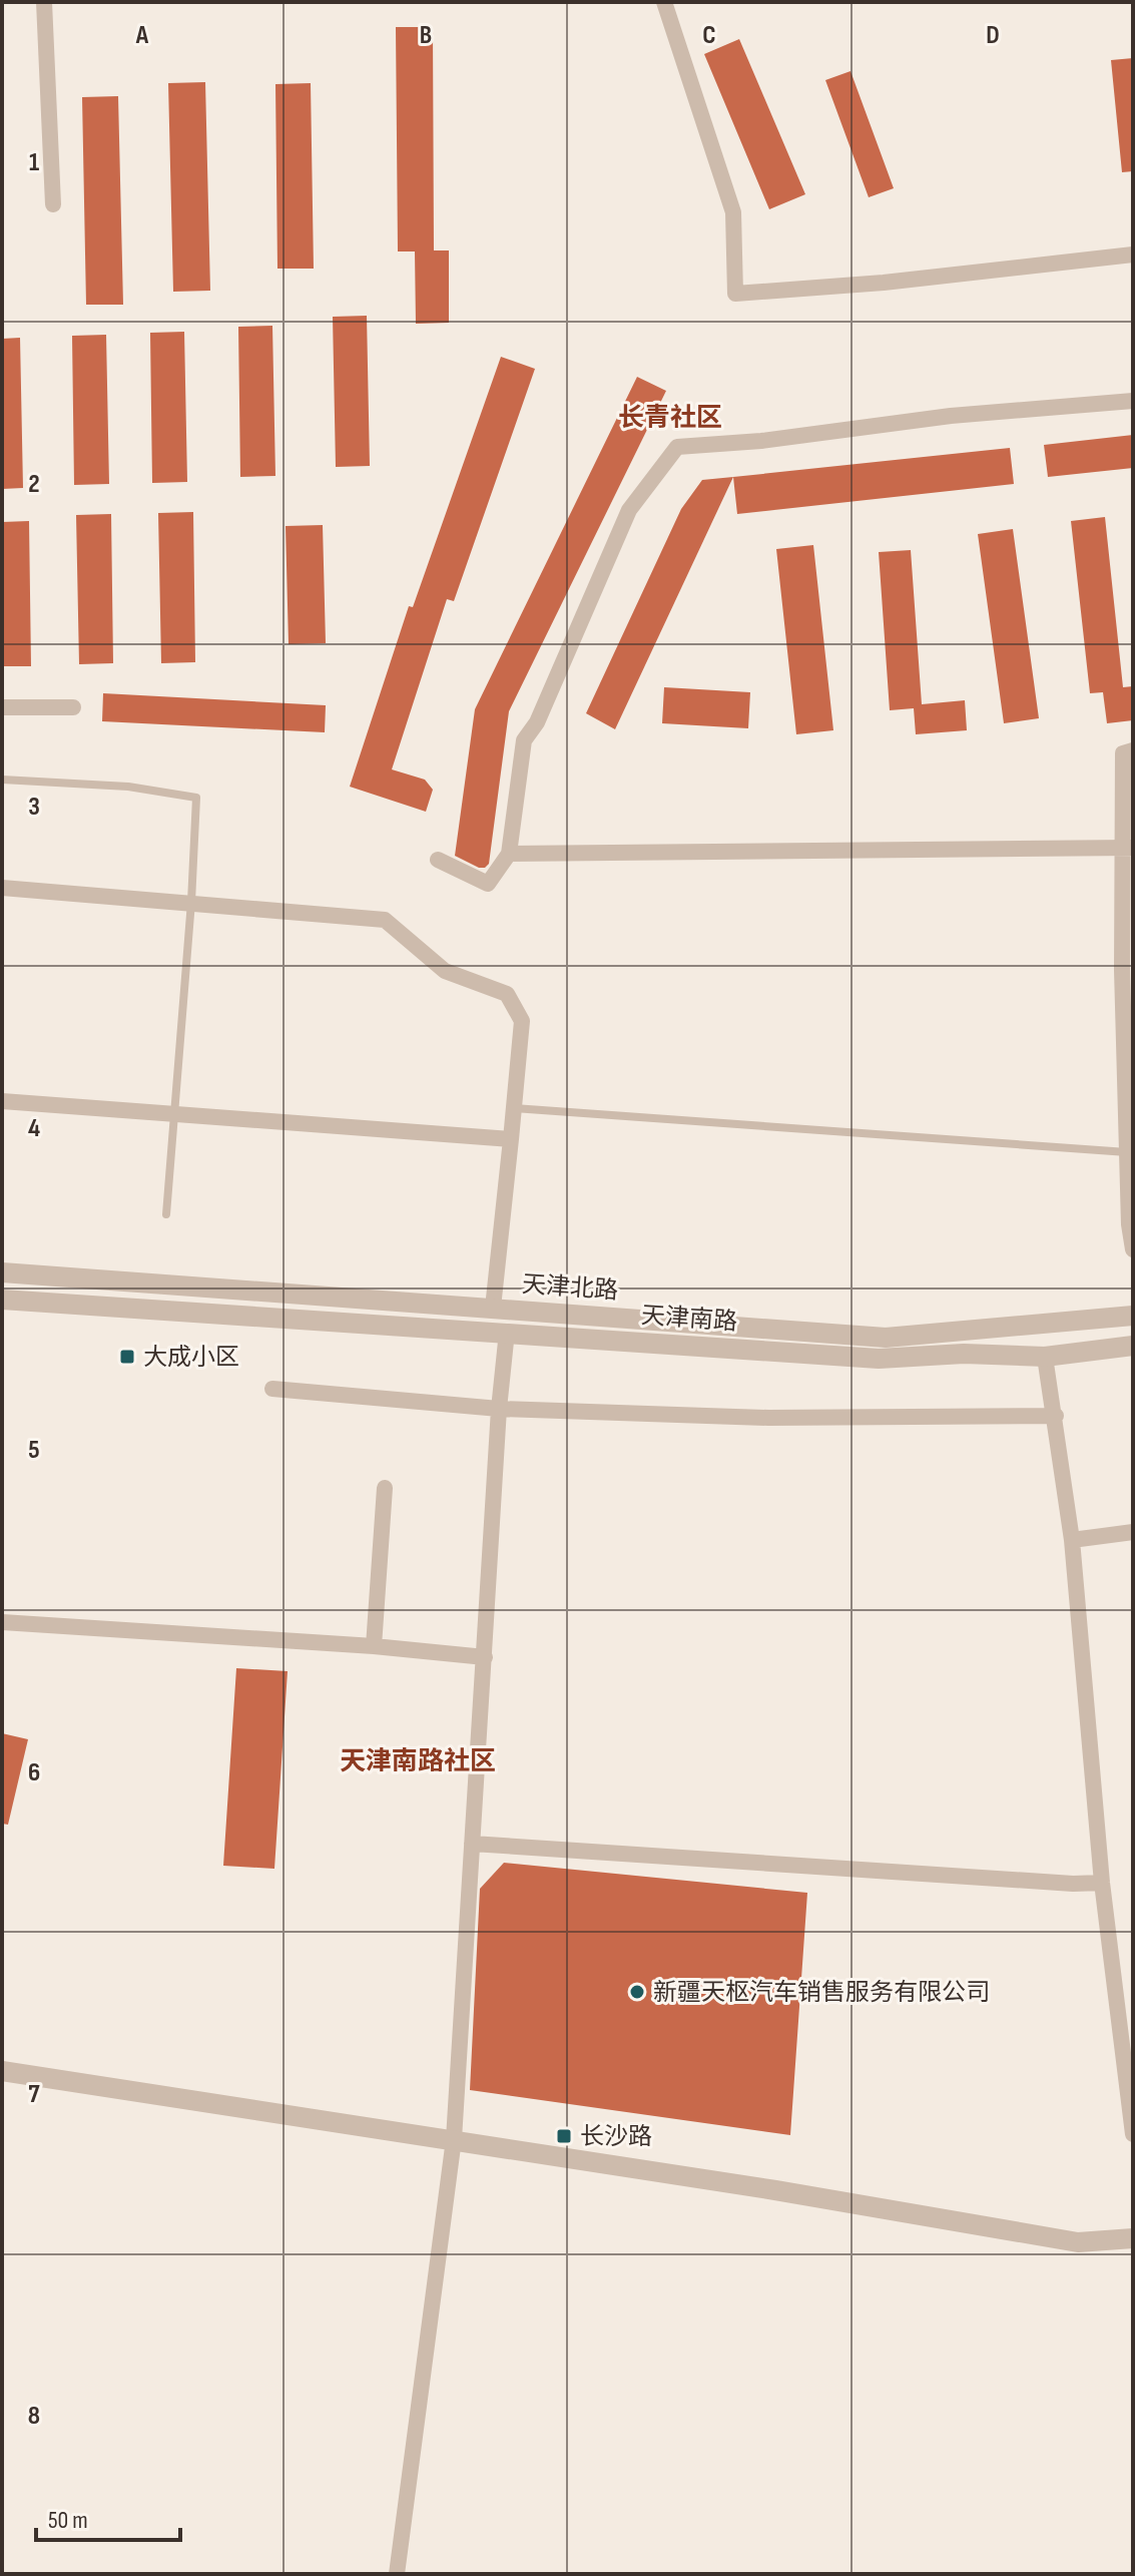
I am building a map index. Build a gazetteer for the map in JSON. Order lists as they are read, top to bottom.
{
  "streets": {
    "street": ["天津北路", "天津南路"]
  },
  "districts": ["长青社区", "天津南路社区"],
  "places": {
    "transit": ["大成小区", "长沙路"],
    "other": ["新疆天枢汽车销售服务有限公司"]
  },
  "scale_bar": "50 m",
  "grid": {
    "columns": [
      "A",
      "B",
      "C",
      "D"
    ],
    "rows": [
      "1",
      "2",
      "3",
      "4",
      "5",
      "6",
      "7",
      "8"
    ]
  }
}
